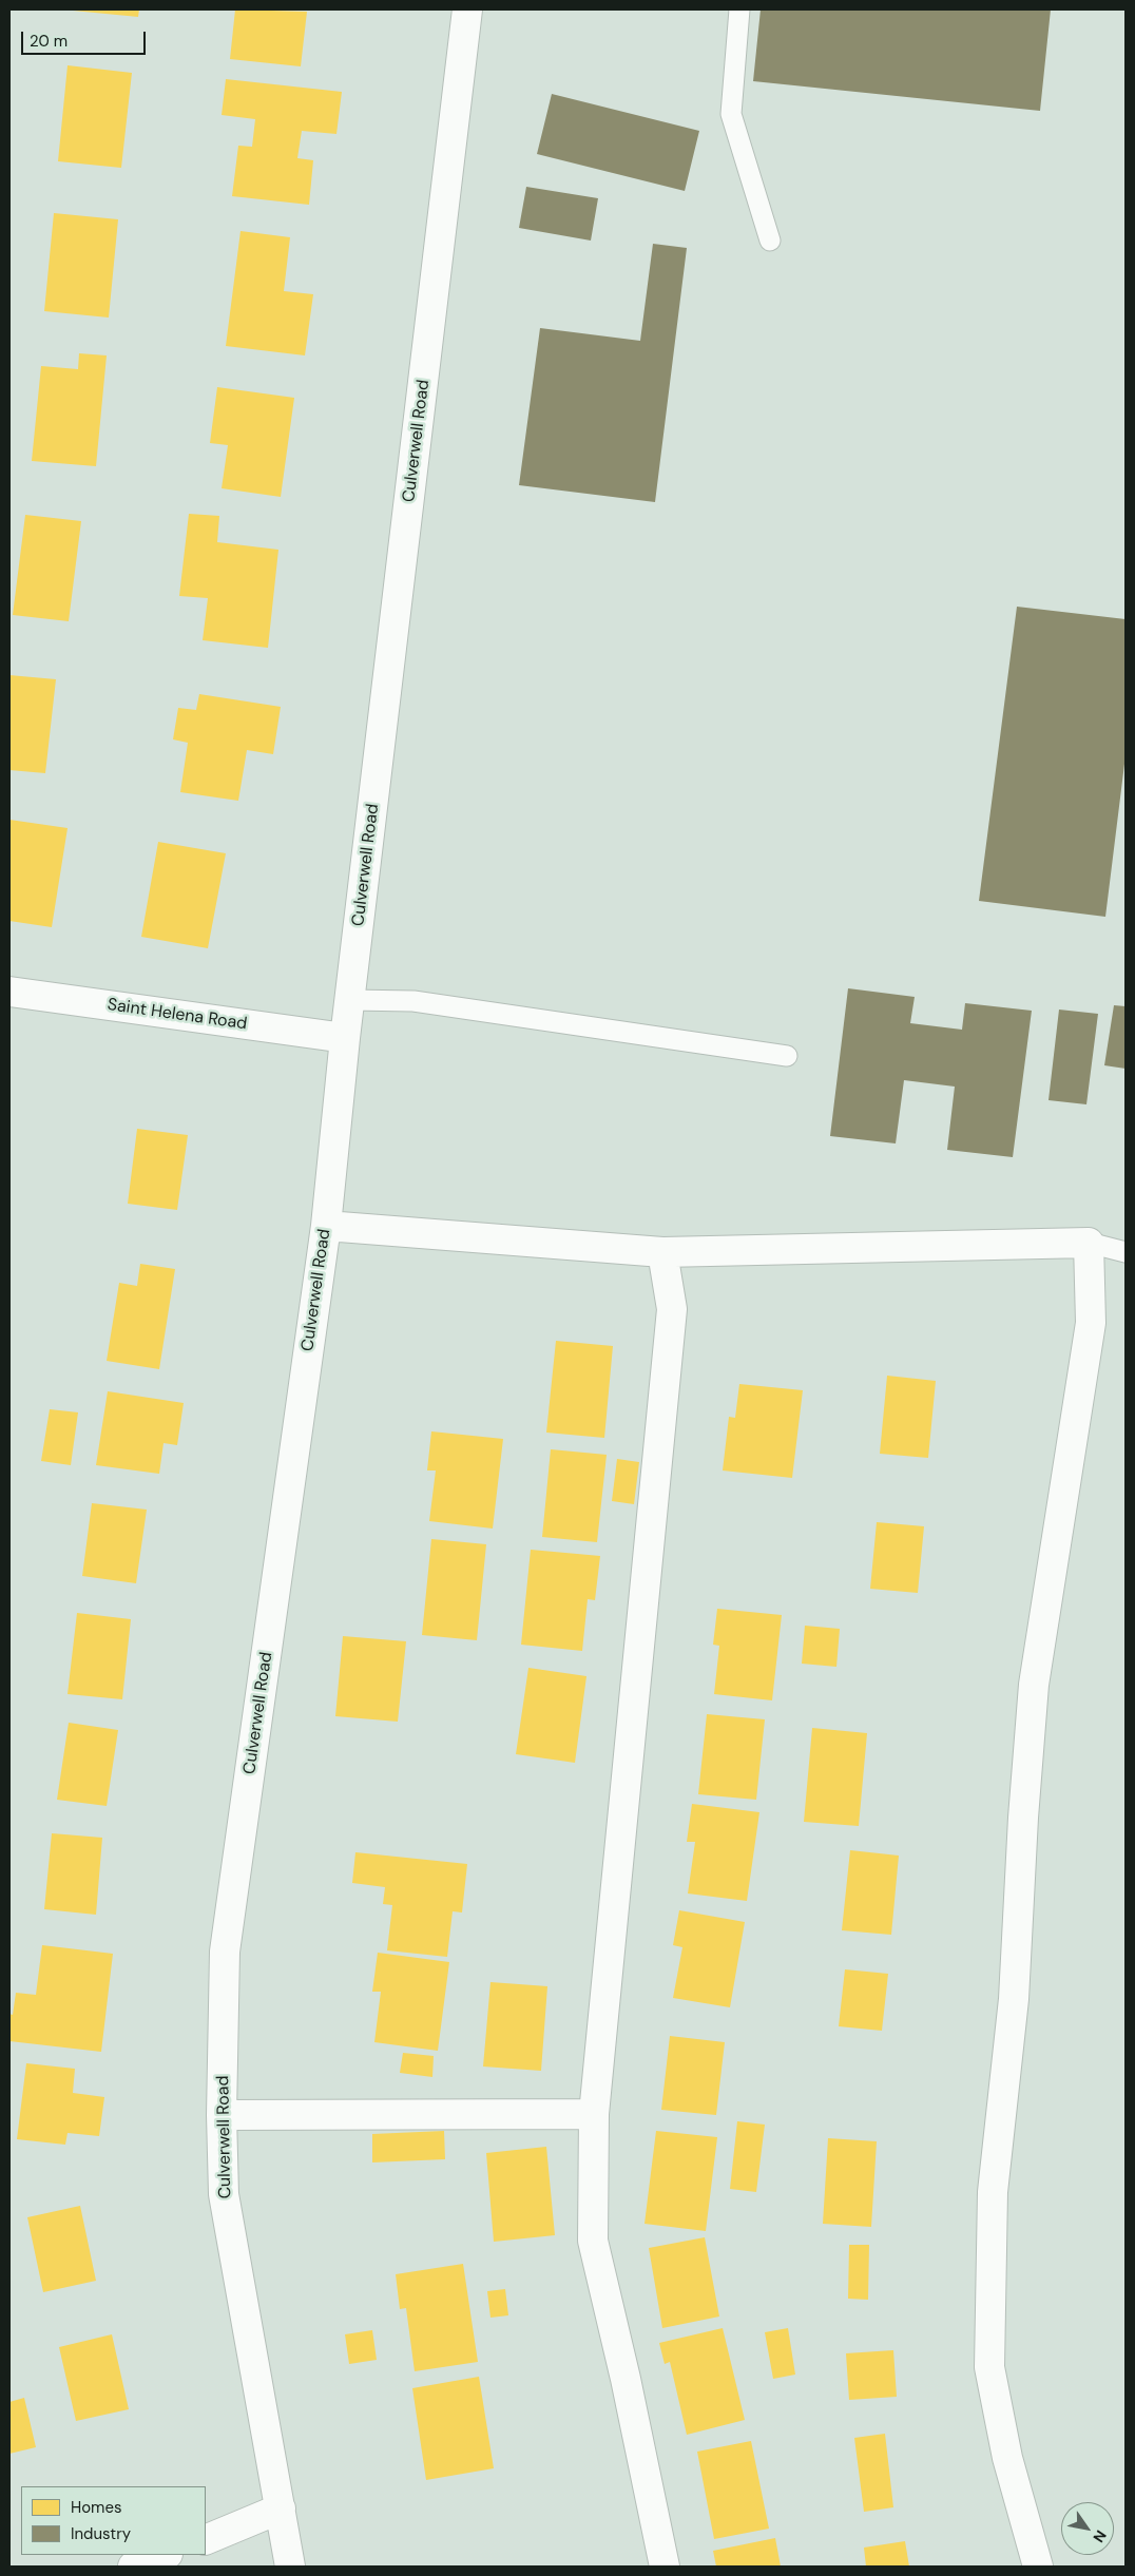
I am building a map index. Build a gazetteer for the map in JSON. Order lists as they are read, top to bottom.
{
  "streets": {
    "street": ["Culverwell Road", "Saint Helena Road"]
  },
  "crossings": [
    ["Culverwell Road", "Saint Helena Road"]
  ],
  "legend": ["Homes", "Industry"],
  "scale_bar": "20 m",
  "north": "bottom right"
}
